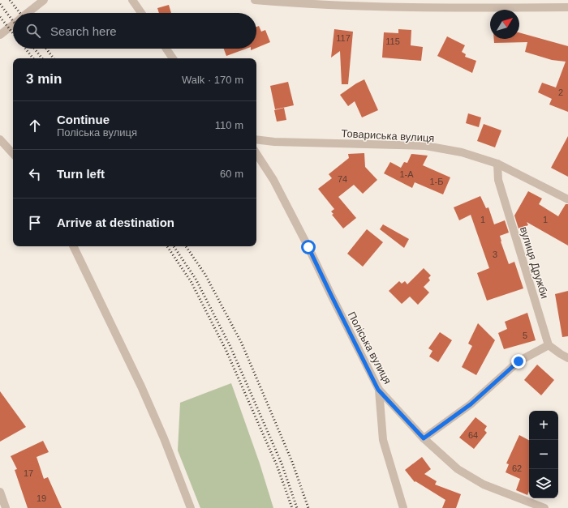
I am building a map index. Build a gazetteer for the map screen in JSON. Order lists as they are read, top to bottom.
{
  "streets": {
    "street": ["Товариська вулиця", "вулиця Дружби", "Поліська вулиця"]
  },
  "crossings": [
    ["Товариська вулиця", "вулиця Дружби"]
  ],
  "house_numbers": [
    "117",
    "115",
    "2",
    "1-А",
    "74",
    "1-Б",
    "1",
    "1",
    "3",
    "5",
    "64",
    "62",
    "17",
    "19"
  ],
  "north": "top right",
  "page": {
    "search": "Search here",
    "heading": ["3 min", "Walk · 170 m"],
    "list": [
      ["Continue", "Поліська вулиця", "110 m"],
      ["Turn left", "60 m"],
      "Arrive at destination"
    ],
    "map_buttons": ["+", "−"]
  }
}
